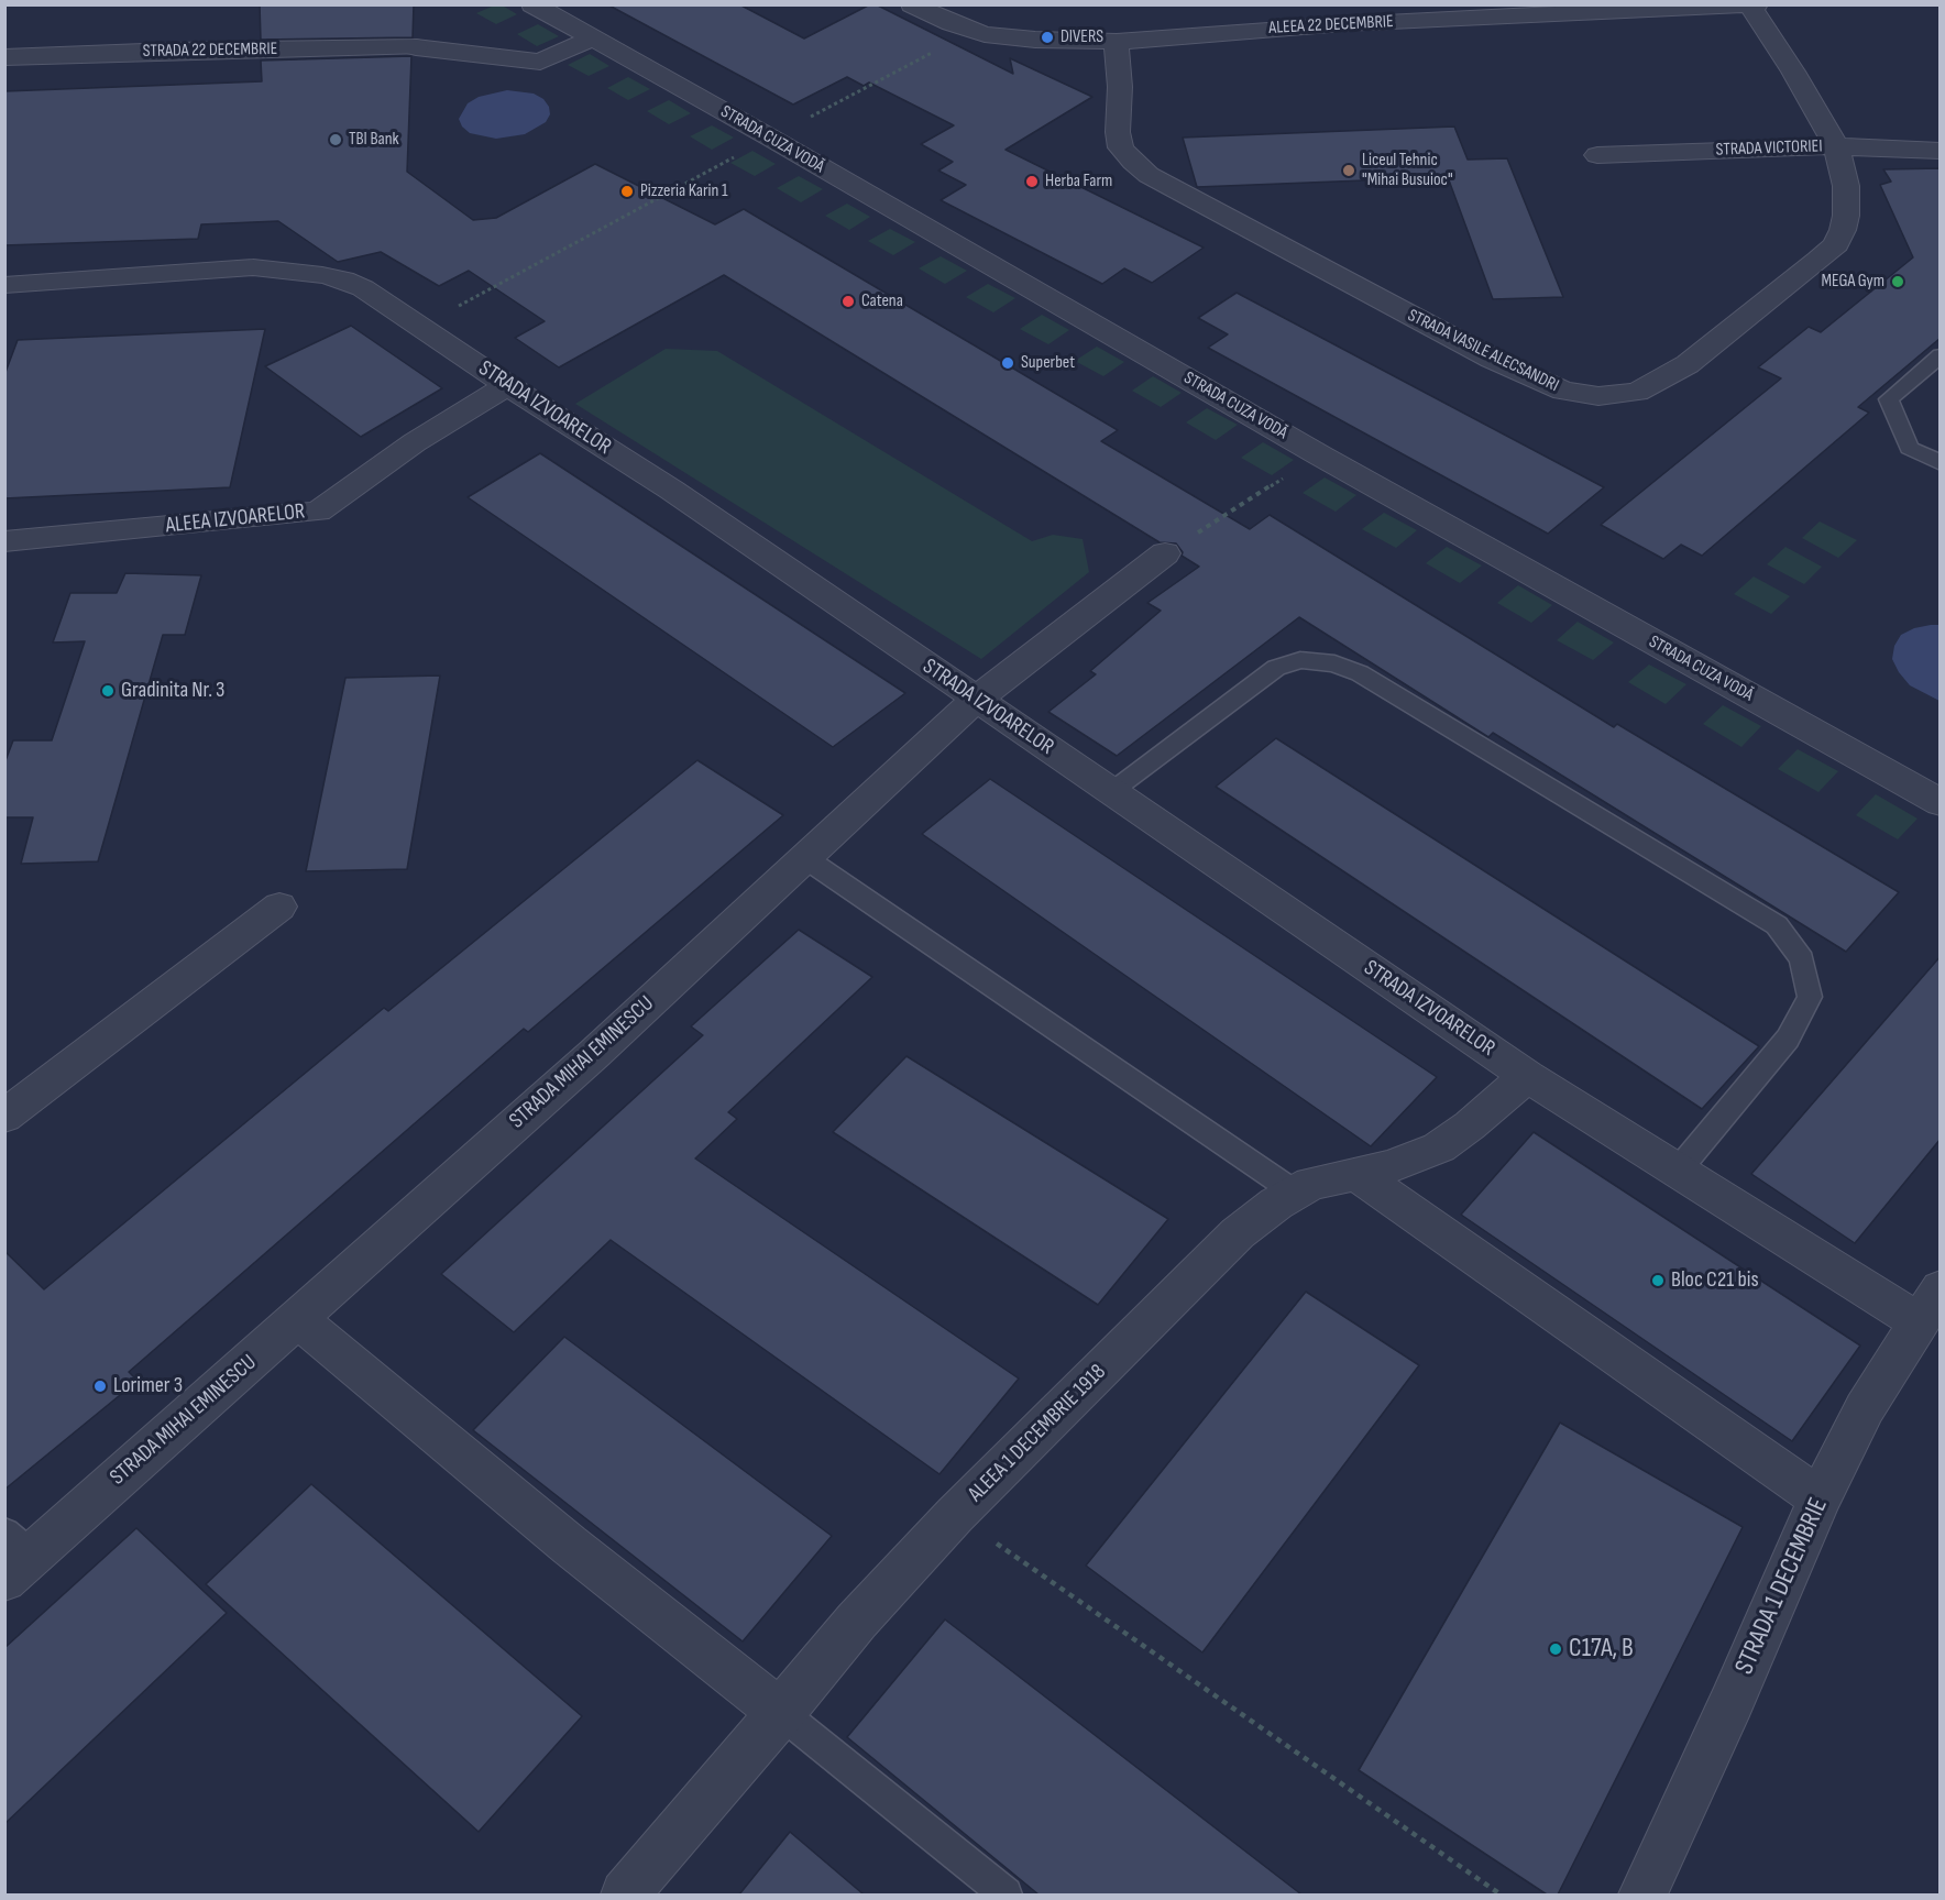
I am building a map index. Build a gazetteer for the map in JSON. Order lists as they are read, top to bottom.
{
  "streets": {
    "street": [
      "ALEEA 22 DECEMBRIE",
      "STRADA 22 DECEMBRIE",
      "STRADA CUZA VODĂ",
      "STRADA VICTORIEI",
      "STRADA VASILE ALECSANDRI",
      "STRADA IZVOARELOR",
      "ALEEA IZVOARELOR",
      "STRADA MIHAI EMINESCU",
      "ALEEA 1 DECEMBRIE 1918",
      "STRADA 1 DECEMBRIE"
    ]
  },
  "crossings": [
    ["ALEEA 22 DECEMBRIE", "STRADA VASILE ALECSANDRI"],
    ["STRADA 22 DECEMBRIE", "STRADA CUZA VODĂ"],
    ["STRADA VICTORIEI", "STRADA VASILE ALECSANDRI"],
    ["STRADA IZVOARELOR", "ALEEA IZVOARELOR"],
    ["STRADA IZVOARELOR", "STRADA MIHAI EMINESCU"],
    ["STRADA IZVOARELOR", "ALEEA 1 DECEMBRIE 1918"],
    ["STRADA IZVOARELOR", "STRADA 1 DECEMBRIE"]
  ],
  "places": [
    "DIVERS",
    "TBI Bank",
    "Liceul Tehnic \"Mihai Busuioc\"",
    "Herba Farm",
    "Pizzeria Karin 1",
    "MEGA Gym",
    "Catena",
    "Superbet",
    "Gradinita Nr. 3",
    "Bloc C21 bis",
    "Lorimer 3",
    "C17A, B"
  ]
}
